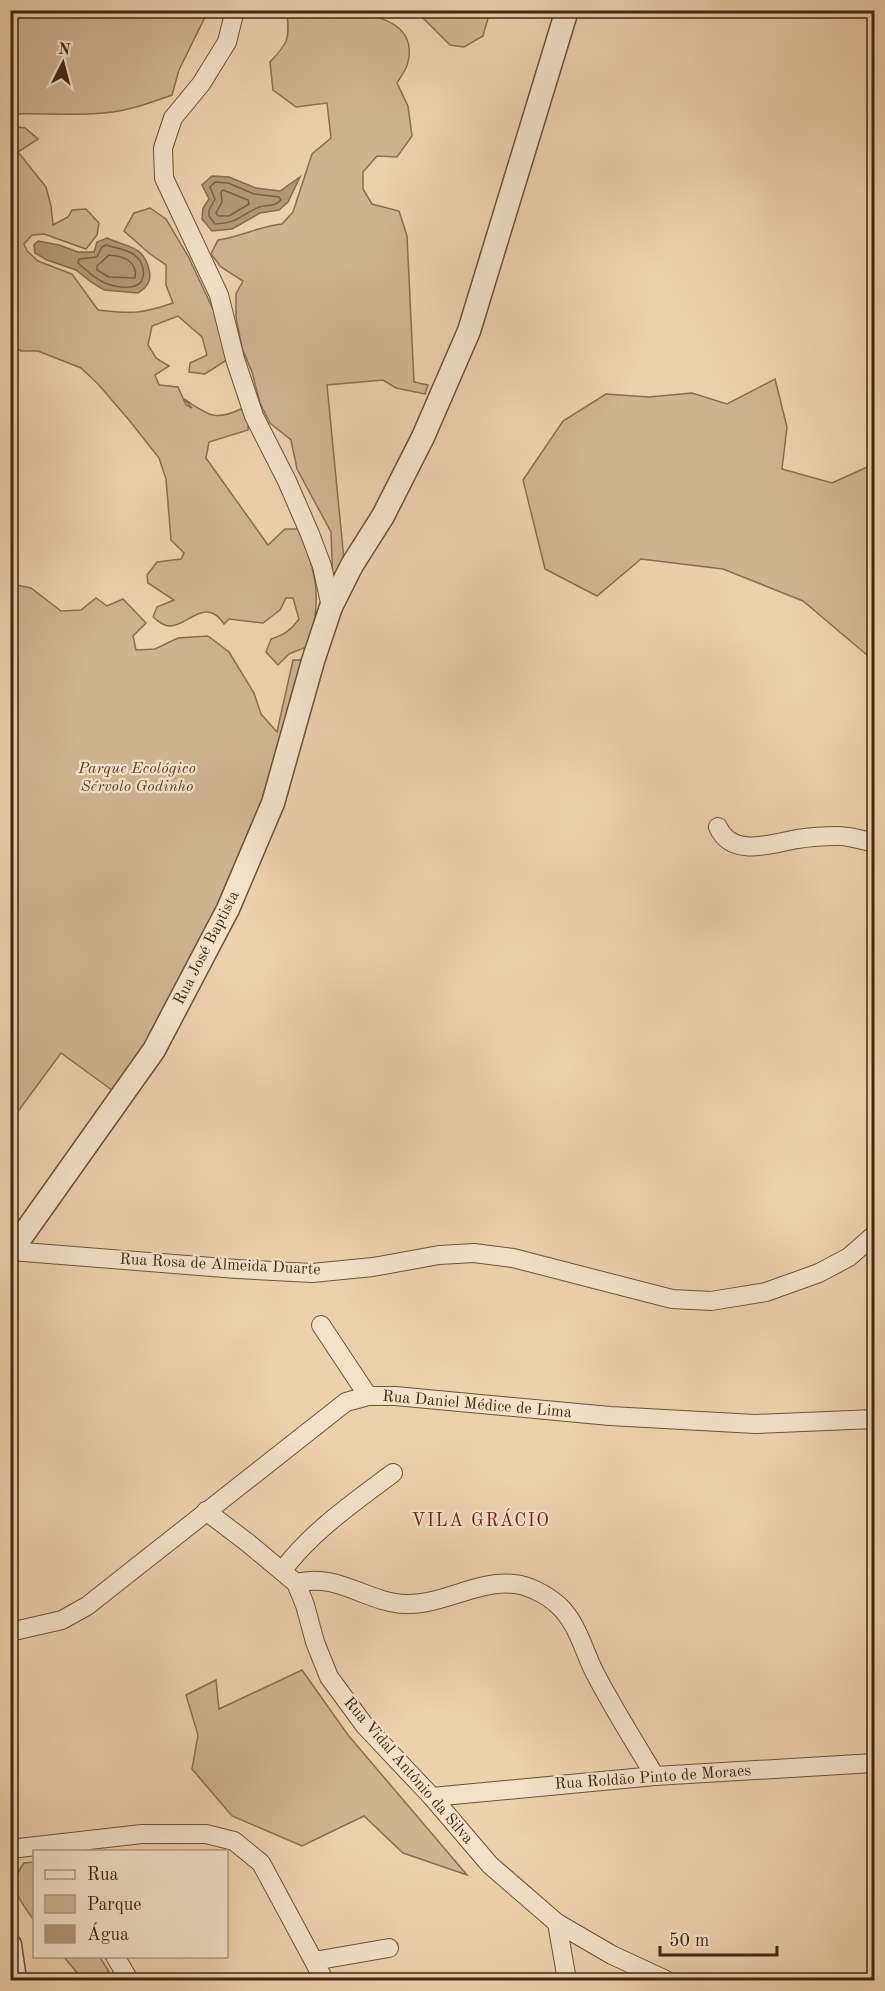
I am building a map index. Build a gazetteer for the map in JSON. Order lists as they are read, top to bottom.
{
  "streets": {
    "street": [
      "Rua José Baptista",
      "Rua Rosa de Almeida Duarte",
      "Rua Daniel Médice de Lima",
      "Rua Vidal Antônio da Silva",
      "Rua Roldão Pinto de Moraes"
    ]
  },
  "crossings": [
    ["Rua José Baptista", "Rua Rosa de Almeida Duarte"],
    ["Rua Vidal Antônio da Silva", "Rua Roldão Pinto de Moraes"]
  ],
  "districts": ["VILA GRÁCIO"],
  "parks": ["Parque Ecológico Sérvolo Godinho"],
  "legend": ["Rua", "Parque", "Água"],
  "scale_bar": "50 m",
  "north": "top"
}
